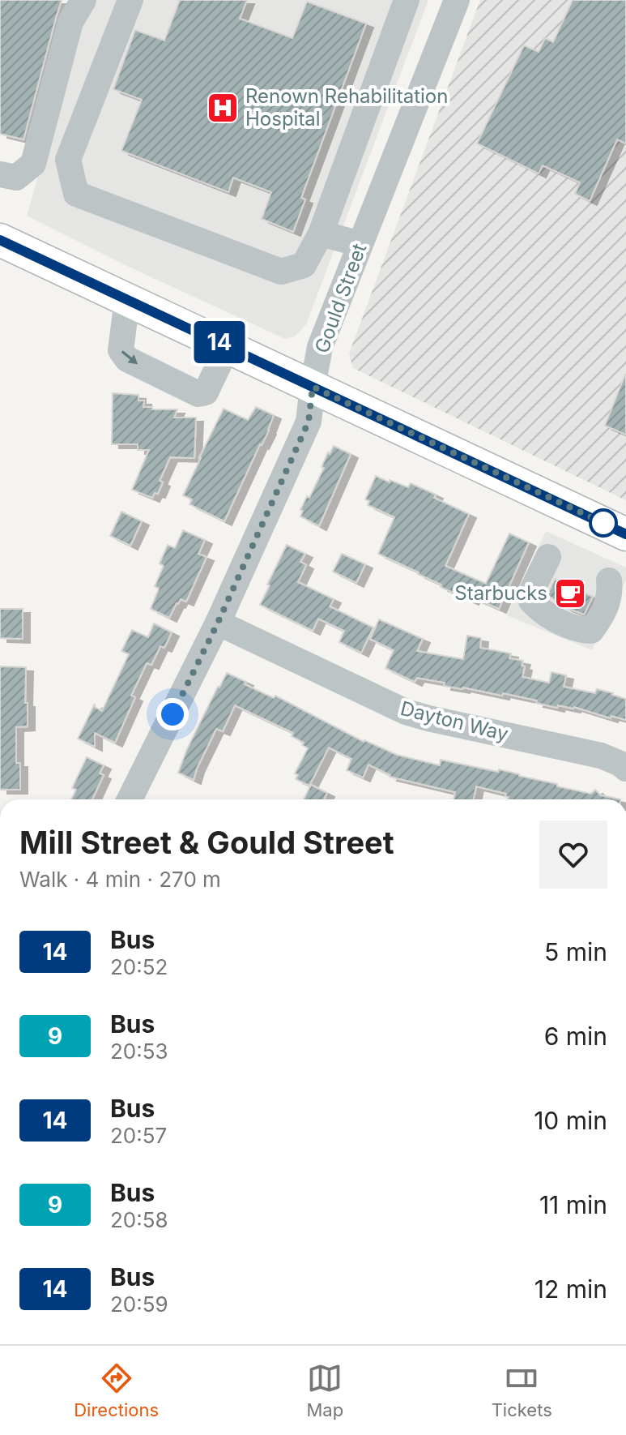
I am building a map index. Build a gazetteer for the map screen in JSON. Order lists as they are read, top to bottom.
{
  "streets": {
    "street": ["Gould Street", "Dayton Way"]
  },
  "crossings": [
    ["Gould Street", "Dayton Way"]
  ],
  "places": {
    "hospital": ["Renown Rehabilitation Hospital"],
    "cafe": ["Starbucks"]
  },
  "lines": ["bus line 14"],
  "page": {
    "on_map": "14",
    "heading": ["Mill Street & Gould Street", "Walk · 4 min · 270 m"],
    "list": [
      {
        "mark": "14",
        "name": "Bus",
        "note": "20:52",
        "value": "5 min"
      },
      {
        "mark": "9",
        "name": "Bus",
        "note": "20:53",
        "value": "6 min"
      },
      {
        "mark": "14",
        "name": "Bus",
        "note": "20:57",
        "value": "10 min"
      },
      {
        "mark": "9",
        "name": "Bus",
        "note": "20:58",
        "value": "11 min"
      },
      {
        "mark": "14",
        "name": "Bus",
        "note": "20:59",
        "value": "12 min"
      }
    ],
    "tabs": ["Directions", "Map", "Tickets"]
  }
}
